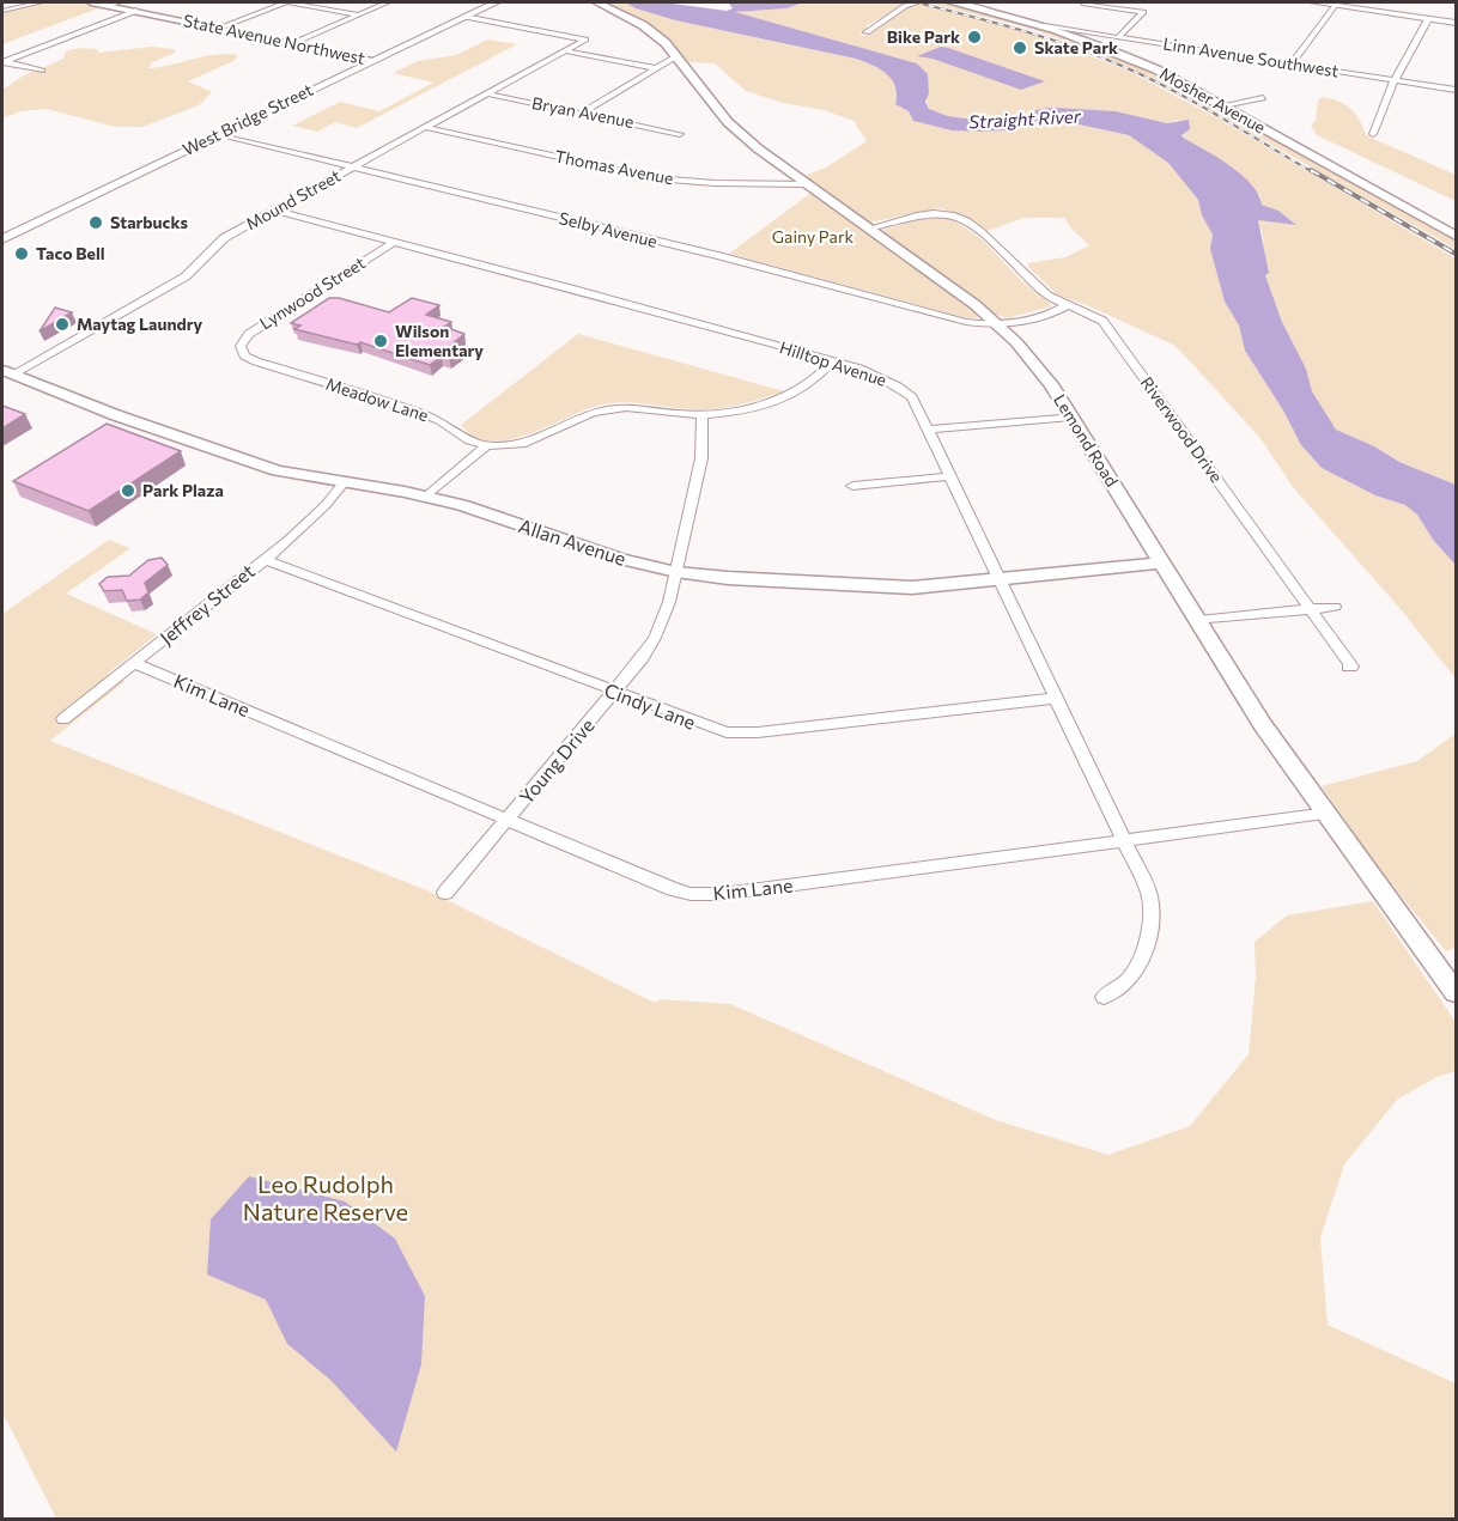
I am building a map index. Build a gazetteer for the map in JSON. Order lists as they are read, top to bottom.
{
  "streets": {
    "main road": ["West Bridge Street"],
    "street": [
      "State Avenue Northwest",
      "Linn Avenue Southwest",
      "Mosher Avenue",
      "Bryan Avenue",
      "Thomas Avenue",
      "Mound Street",
      "Selby Avenue",
      "Lynwood Street",
      "Hilltop Avenue",
      "Meadow Lane",
      "Riverwood Drive",
      "Lemond Road",
      "Allan Avenue",
      "Jeffrey Street",
      "Kim Lane",
      "Cindy Lane",
      "Young Drive"
    ]
  },
  "crossings": [
    ["State Avenue Northwest", "West Bridge Street"],
    ["Linn Avenue Southwest", "Mosher Avenue"],
    ["Bryan Avenue", "Mound Street"],
    ["West Bridge Street", "Mound Street"],
    ["West Bridge Street", "Selby Avenue"],
    ["Thomas Avenue", "Mound Street"],
    ["Thomas Avenue", "Lemond Road"],
    ["Mound Street", "Selby Avenue"],
    ["Mound Street", "Hilltop Avenue"],
    ["Mound Street", "Allan Avenue"],
    ["Selby Avenue", "Lemond Road"],
    ["Lynwood Street", "Hilltop Avenue"],
    ["Lynwood Street", "Meadow Lane"],
    ["Hilltop Avenue", "Meadow Lane"],
    ["Hilltop Avenue", "Allan Avenue"],
    ["Hilltop Avenue", "Kim Lane"],
    ["Hilltop Avenue", "Cindy Lane"],
    ["Meadow Lane", "Young Drive"],
    ["Riverwood Drive", "Lemond Road"],
    ["Lemond Road", "Allan Avenue"],
    ["Lemond Road", "Kim Lane"],
    ["Allan Avenue", "Jeffrey Street"],
    ["Allan Avenue", "Young Drive"],
    ["Jeffrey Street", "Kim Lane"],
    ["Jeffrey Street", "Cindy Lane"],
    ["Kim Lane", "Young Drive"],
    ["Cindy Lane", "Young Drive"]
  ],
  "water": ["Straight River"],
  "parks": ["Gainy Park", "Leo Rudolph Nature Reserve"],
  "places": [
    "Bike Park",
    "Skate Park",
    "Starbucks",
    "Taco Bell",
    "Maytag Laundry",
    "Wilson Elementary",
    "Park Plaza"
  ]
}
